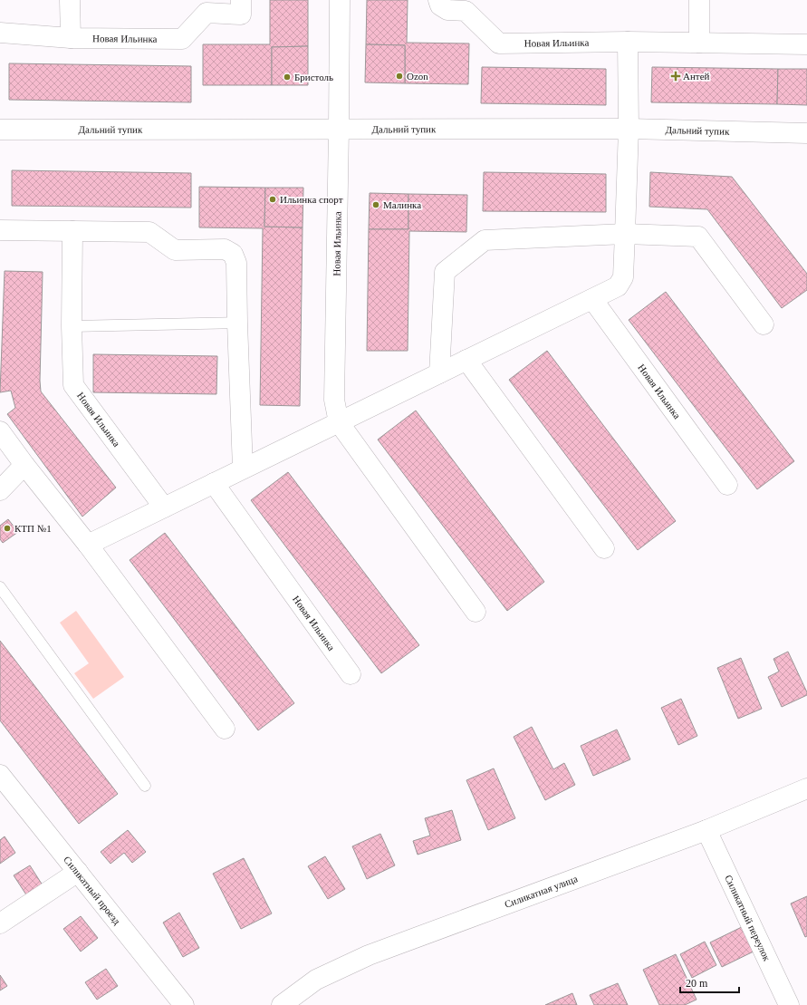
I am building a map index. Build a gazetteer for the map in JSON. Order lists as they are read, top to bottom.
{
  "streets": {
    "street": [
      "Новая Ильинка",
      "Дальний тупик",
      "Силикатный проезд",
      "Силикатная улица",
      "Силикатный переулок"
    ]
  },
  "crossings": [
    ["Новая Ильинка", "Дальний тупик"],
    ["Силикатная улица", "Силикатный переулок"]
  ],
  "places": {
    "other": [
      "Ozon",
      "Бристоль",
      "Ильинка спорт",
      "Малинка",
      "КТП №1"
    ],
    "health": ["Антей"]
  },
  "scale_bar": "20 m"
}
